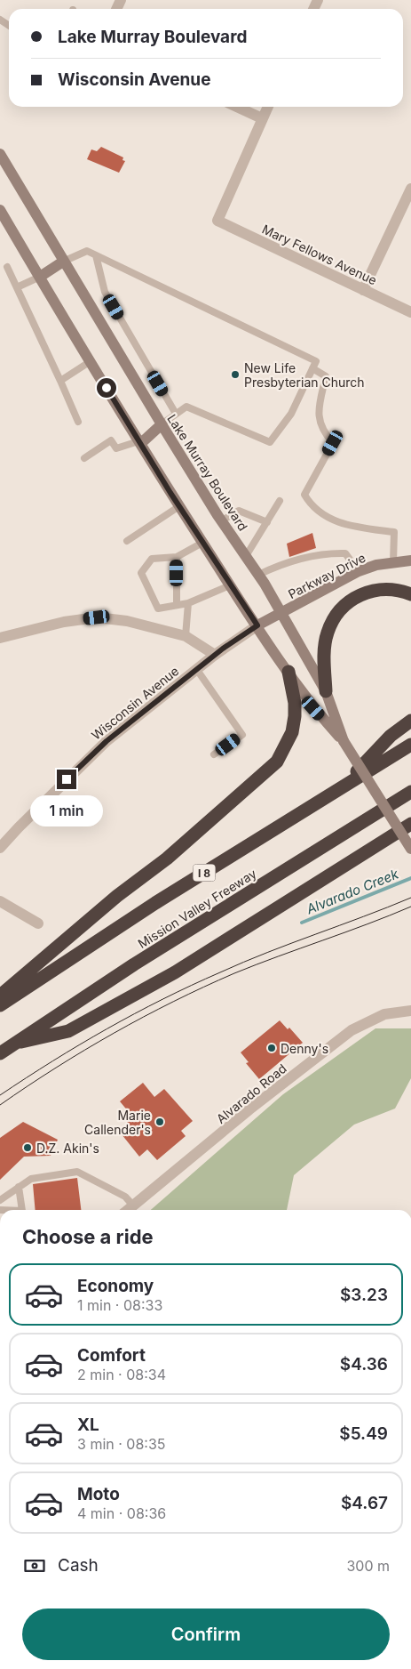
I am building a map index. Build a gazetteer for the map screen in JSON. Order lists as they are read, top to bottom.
{
  "streets": {
    "highway": ["I 8", "Mission Valley Freeway"],
    "main road": ["Lake Murray Boulevard", "Parkway Drive"],
    "street": ["Mary Fellows Avenue", "Wisconsin Avenue", "Alvarado Road"]
  },
  "crossings": [
    ["Lake Murray Boulevard", "Parkway Drive"],
    ["Lake Murray Boulevard", "Wisconsin Avenue"],
    ["Parkway Drive", "Wisconsin Avenue"]
  ],
  "water": ["Alvarado Creek"],
  "places": [
    "New Life Presbyterian Church",
    "Denny's",
    "Marie Callender's",
    "D.Z. Akin's"
  ],
  "page": {
    "banner": ["Lake Murray Boulevard", "Wisconsin Avenue"],
    "bubble": "1 min",
    "heading": "Choose a ride",
    "list": [
      {
        "name": "Economy",
        "note": "1 min · 08:33",
        "value": "$3.23"
      },
      {
        "name": "Comfort",
        "note": "2 min · 08:34",
        "value": "$4.36"
      },
      {
        "name": "XL",
        "note": "3 min · 08:35",
        "value": "$5.49"
      },
      {
        "name": "Moto",
        "note": "4 min · 08:36",
        "value": "$4.67"
      }
    ],
    "pay": ["Cash", "300 m"],
    "buttons": "Confirm"
  }
}
